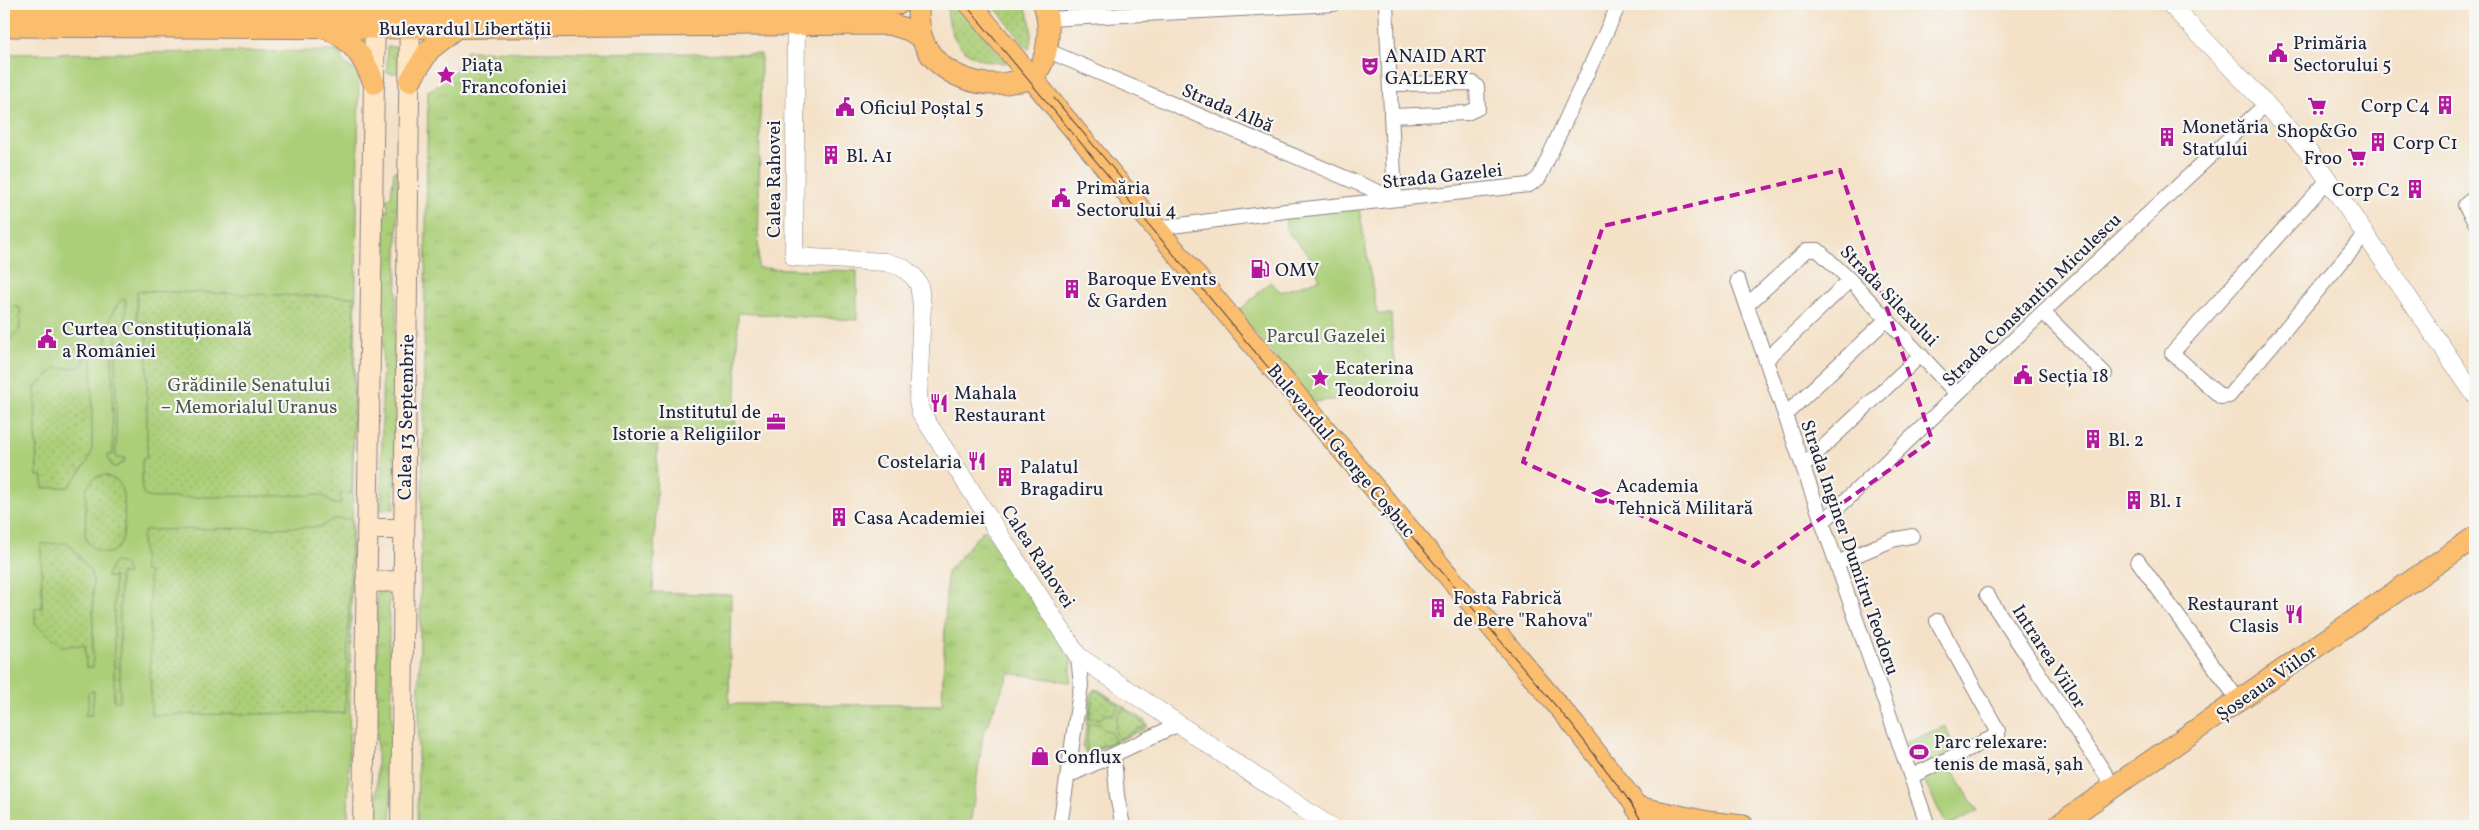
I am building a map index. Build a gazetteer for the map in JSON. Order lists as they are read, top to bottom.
{
  "streets": {
    "main road": [
      "Bulevardul Libertății",
      "Calea 13 Septembrie",
      "Bulevardul George Coșbuc",
      "Șoseaua Viilor"
    ],
    "street": [
      "Strada Albă",
      "Strada Gazelei",
      "Calea Rahovei",
      "Strada Silexului",
      "Strada Constantin Miculescu",
      "Strada Inginer Dumitru Teodoru",
      "Intrarea Viilor"
    ]
  },
  "crossings": [
    ["Bulevardul Libertății", "Calea Rahovei"],
    ["Bulevardul Libertății", "Calea 13 Septembrie"],
    ["Strada Albă", "Strada Gazelei"],
    ["Strada Gazelei", "Bulevardul George Coșbuc"],
    ["Strada Silexului", "Strada Constantin Miculescu"],
    ["Strada Silexului", "Strada Inginer Dumitru Teodoru"],
    ["Strada Constantin Miculescu", "Strada Inginer Dumitru Teodoru"],
    ["Intrarea Viilor", "Șoseaua Viilor"]
  ],
  "parks": ["Parcul Gazelei", "Grădinile Senatului – Memorialul Uranus"],
  "places": {
    "public building": [
      "Primăria Sectorului 5",
      "Oficiul Poștal 5",
      "Primăria Sectorului 4",
      "Curtea Constituțională a României",
      "Secția 18"
    ],
    "theatre": ["ANAID ART GALLERY"],
    "place": ["Piața Francofoniei", "Ecaterina Teodoroiu"],
    "building": [
      "Corp C4",
      "Monetăria Statului",
      "Corp C1",
      "Bl. A1",
      "Corp C2",
      "Baroque Events & Garden",
      "Bl. 2",
      "Palatul Bragadiru",
      "Bl. 1",
      "Casa Academiei",
      "Fosta Fabrică de Bere \"Rahova\""
    ],
    "supermarket": ["Shop&Go", "Froo"],
    "fuel station": ["OMV"],
    "restaurant": ["Mahala Restaurant", "Costelaria", "Restaurant Clasis"],
    "office": ["Institutul de Istorie a Religiilor"],
    "school or university": ["Academia Tehnică Militară"],
    "sports": ["Parc relexare: tenis de masă, șah"],
    "shop": ["Conflux"]
  }
}
